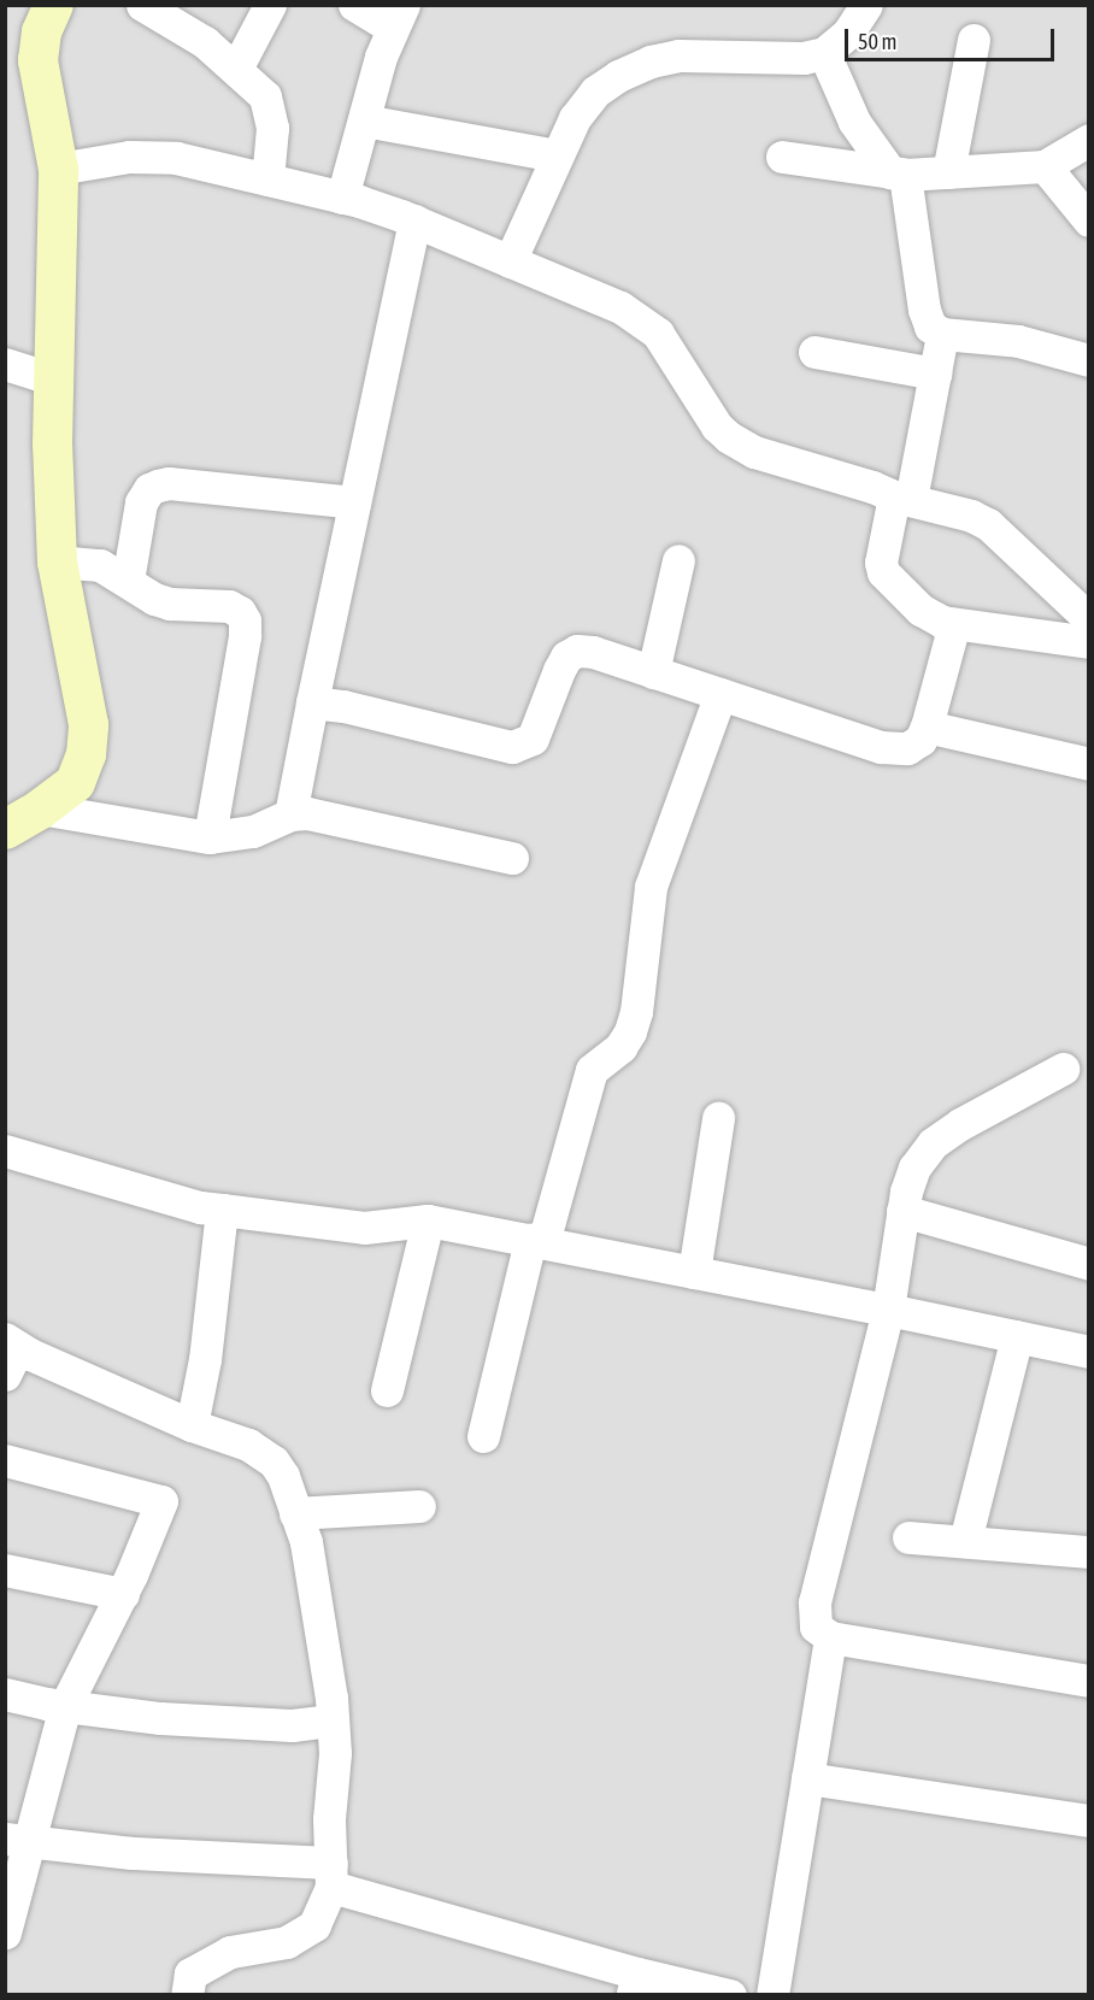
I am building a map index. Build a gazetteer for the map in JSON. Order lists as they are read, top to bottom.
{
  "scale_bar": "50 m"
}
